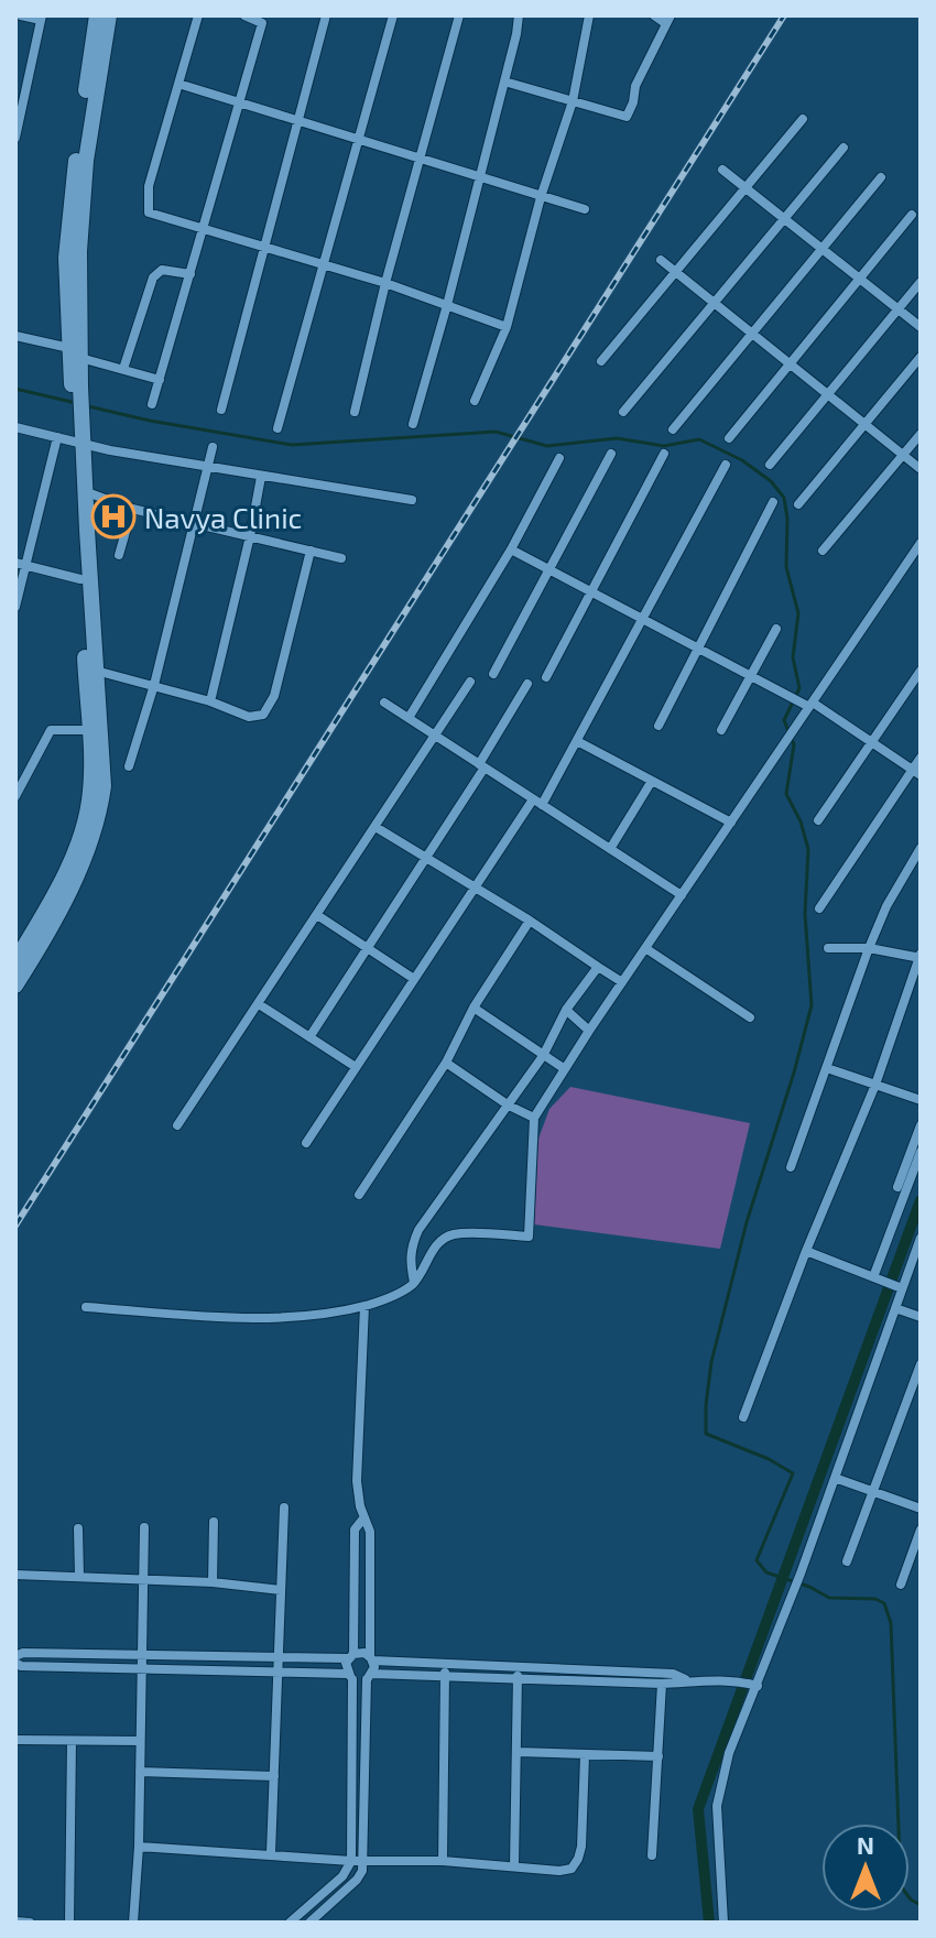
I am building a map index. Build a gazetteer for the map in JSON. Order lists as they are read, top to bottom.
{
  "places": {
    "hospital": ["Navya Clinic"]
  },
  "north": "top"
}
